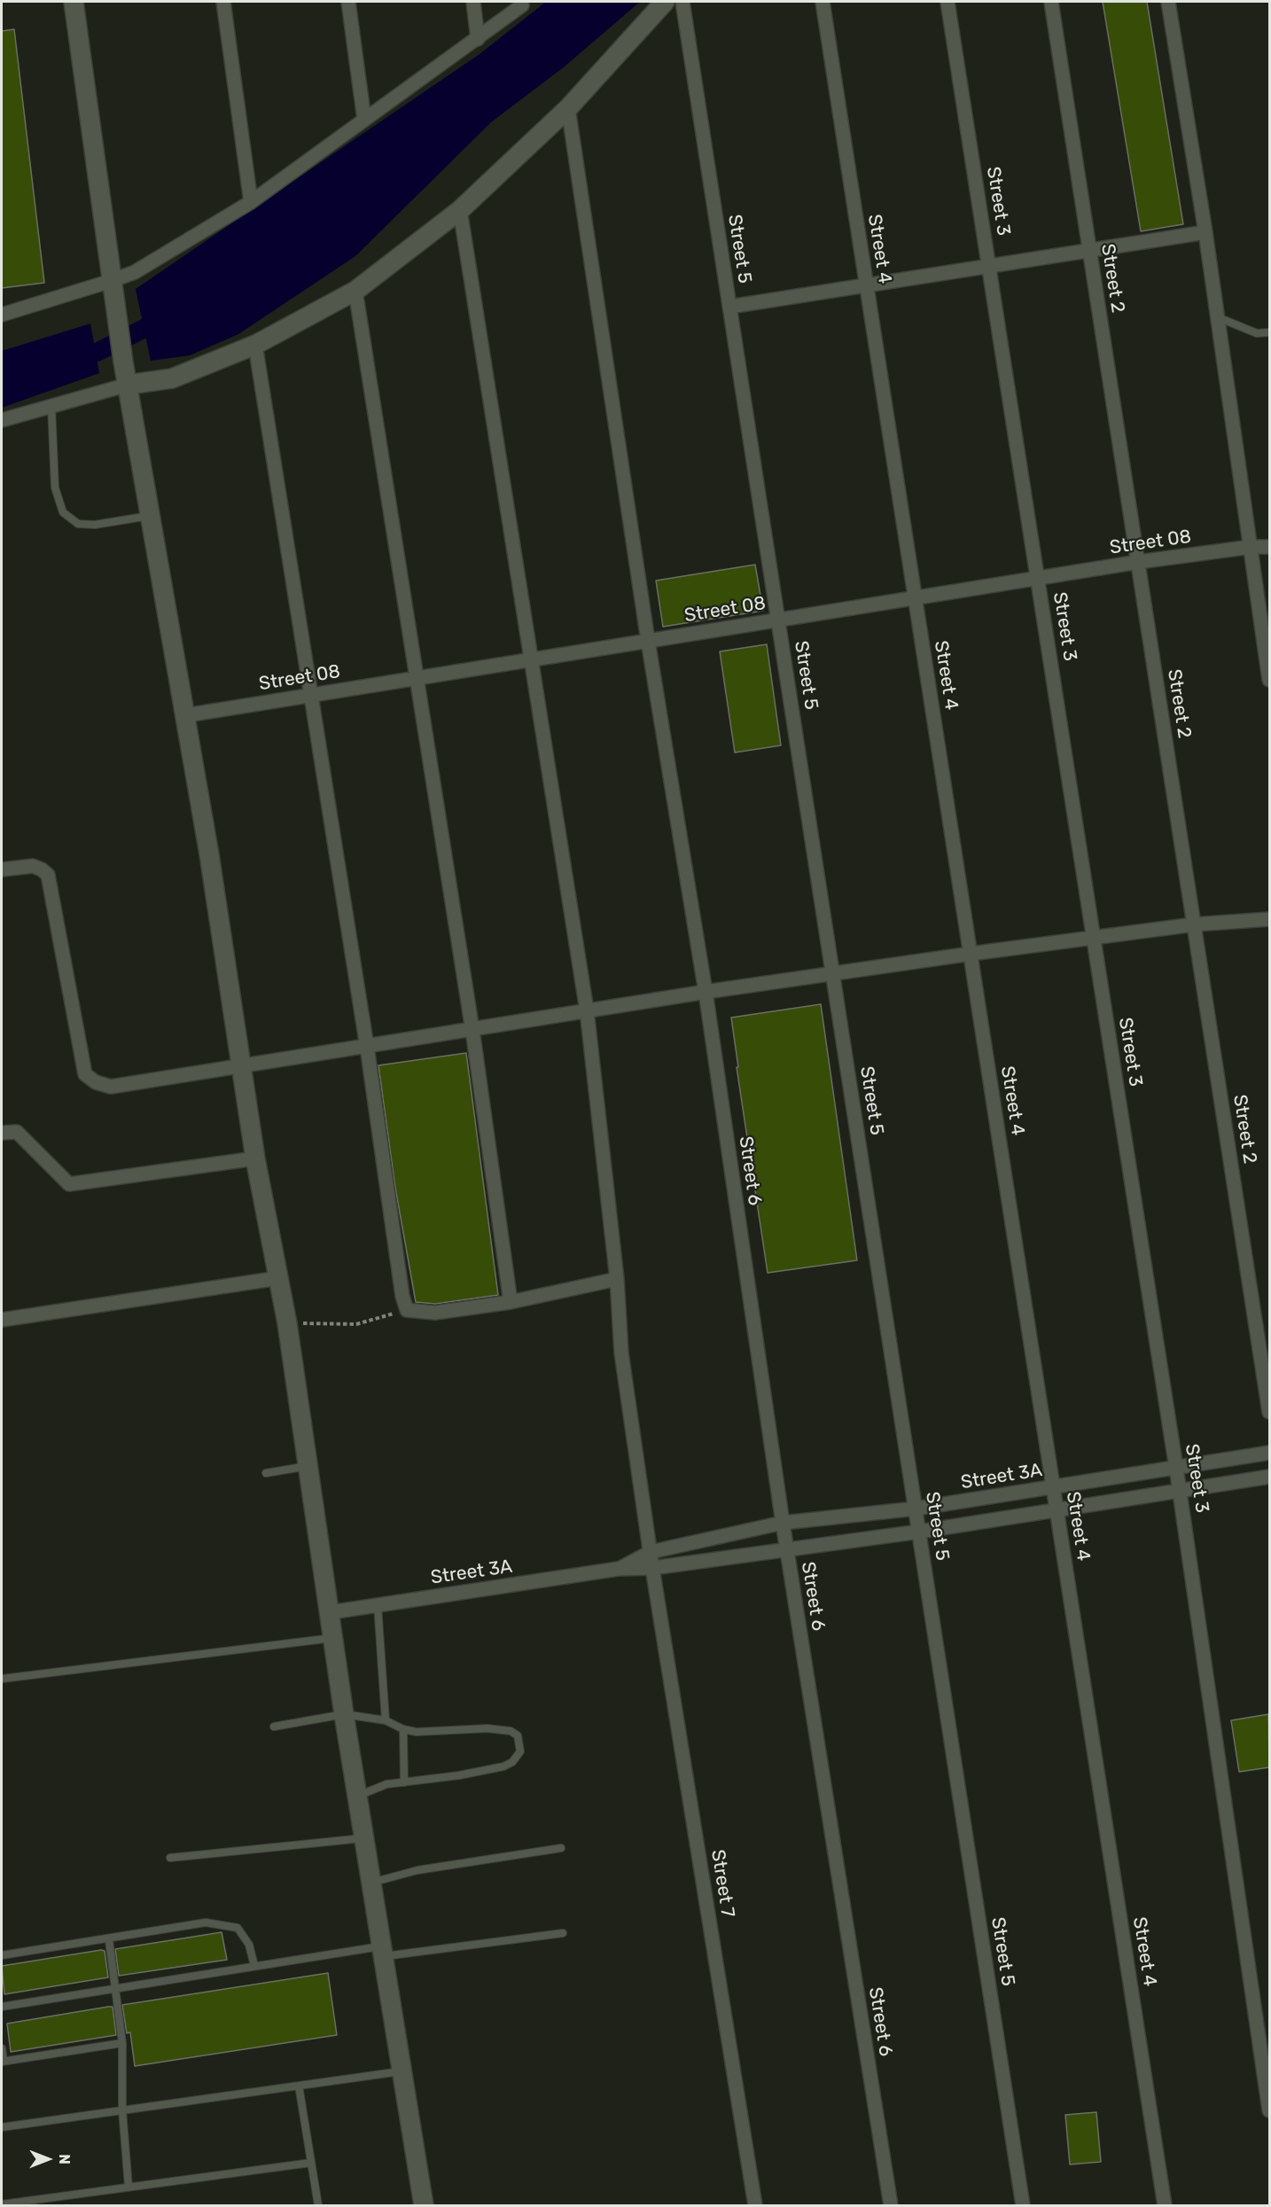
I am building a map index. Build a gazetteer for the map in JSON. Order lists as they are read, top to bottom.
{
  "streets": {
    "street": [
      "Street 3",
      "Street 5",
      "Street 4",
      "Street 2",
      "Street 08",
      "Street 6",
      "Street 3A",
      "Street 7"
    ]
  },
  "crossings": [
    ["Street 3", "Street 08"],
    ["Street 3", "Street 3A"],
    ["Street 5", "Street 08"],
    ["Street 5", "Street 3A"],
    ["Street 4", "Street 08"],
    ["Street 4", "Street 3A"],
    ["Street 2", "Street 08"],
    ["Street 08", "Street 6"],
    ["Street 08", "Street 7"],
    ["Street 6", "Street 3A"],
    ["Street 3A", "Street 7"]
  ],
  "north": "right"
}
